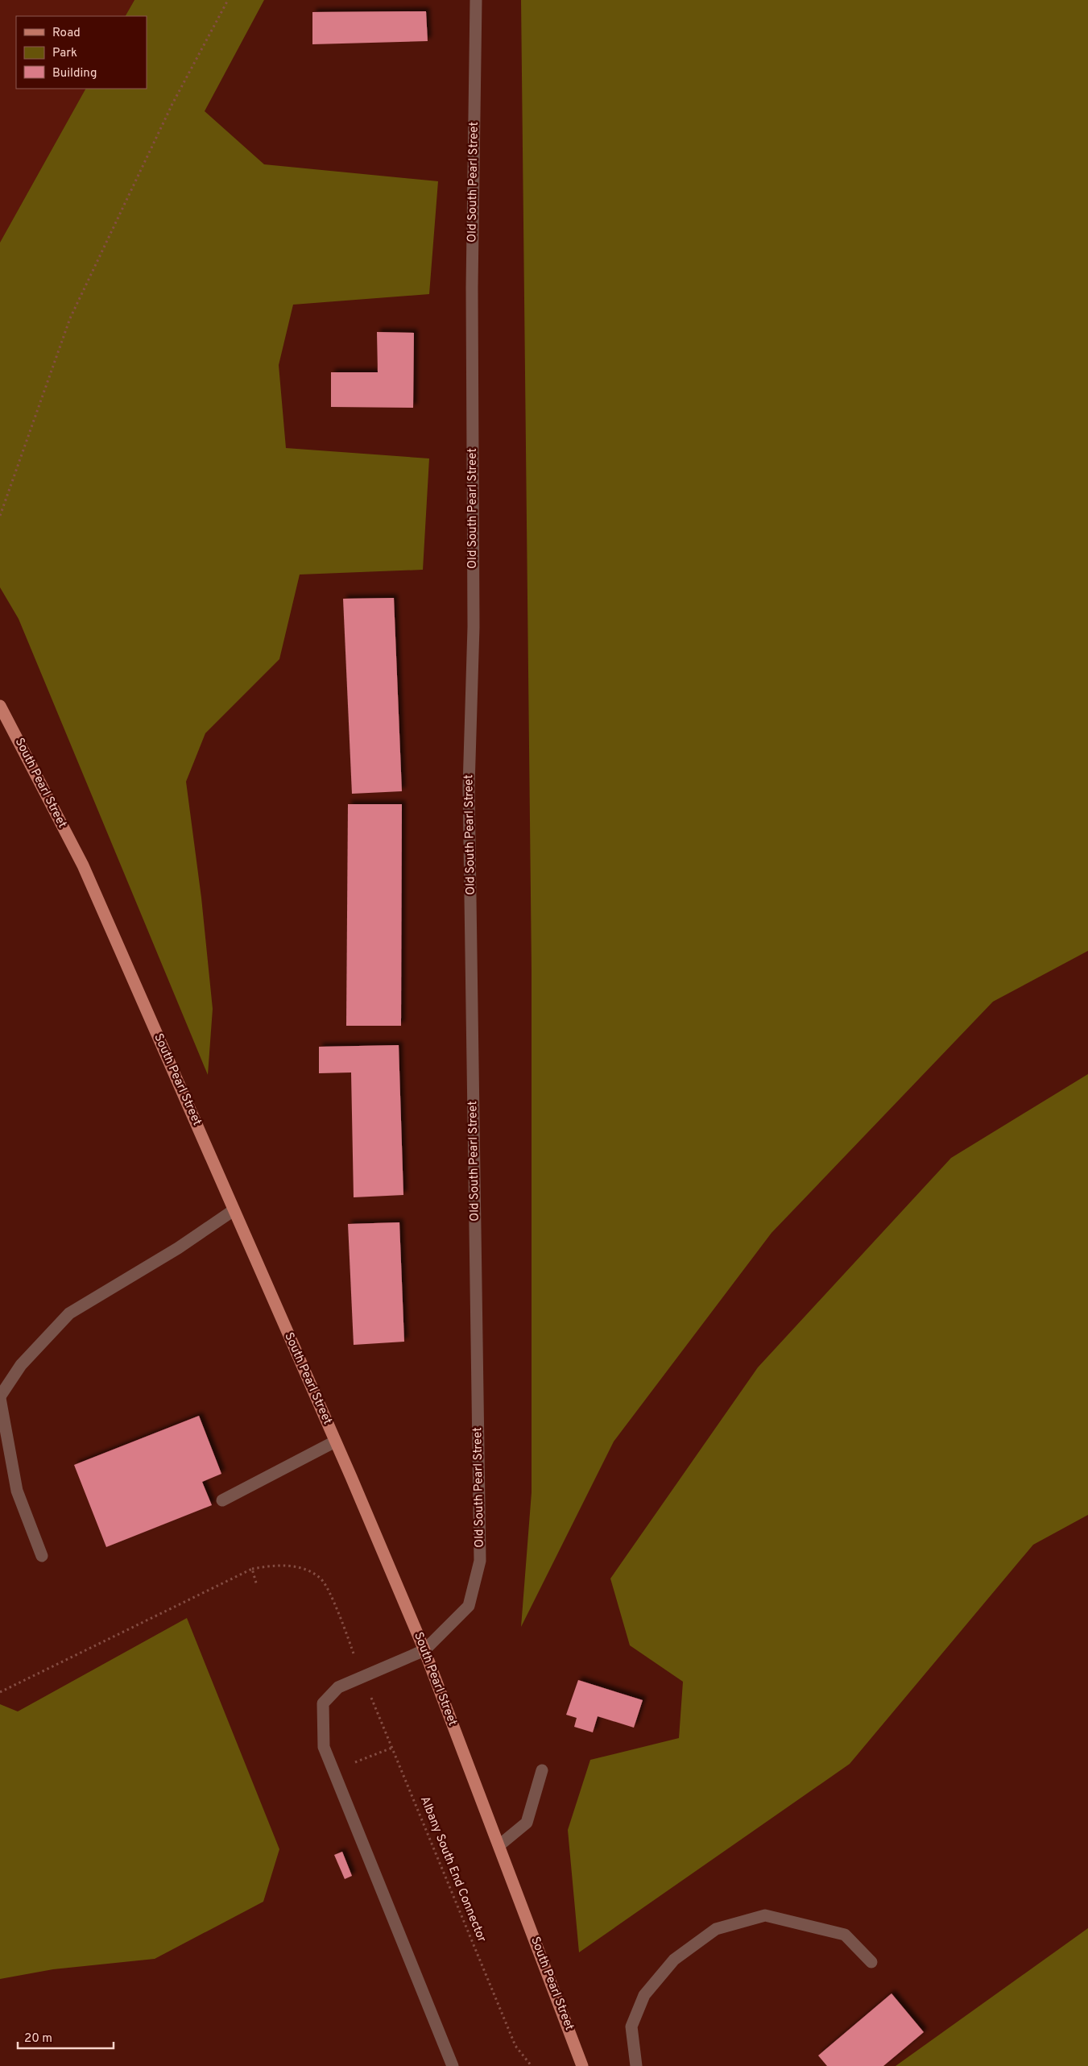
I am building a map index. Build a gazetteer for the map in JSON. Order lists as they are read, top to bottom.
{
  "streets": {
    "main road": ["South Pearl Street"],
    "street": ["Old South Pearl Street"],
    "path": ["Albany South End Connector"]
  },
  "crossings": [
    ["Old South Pearl Street", "South Pearl Street"]
  ],
  "legend": ["Road", "Park", "Building"],
  "scale_bar": "20 m"
}
